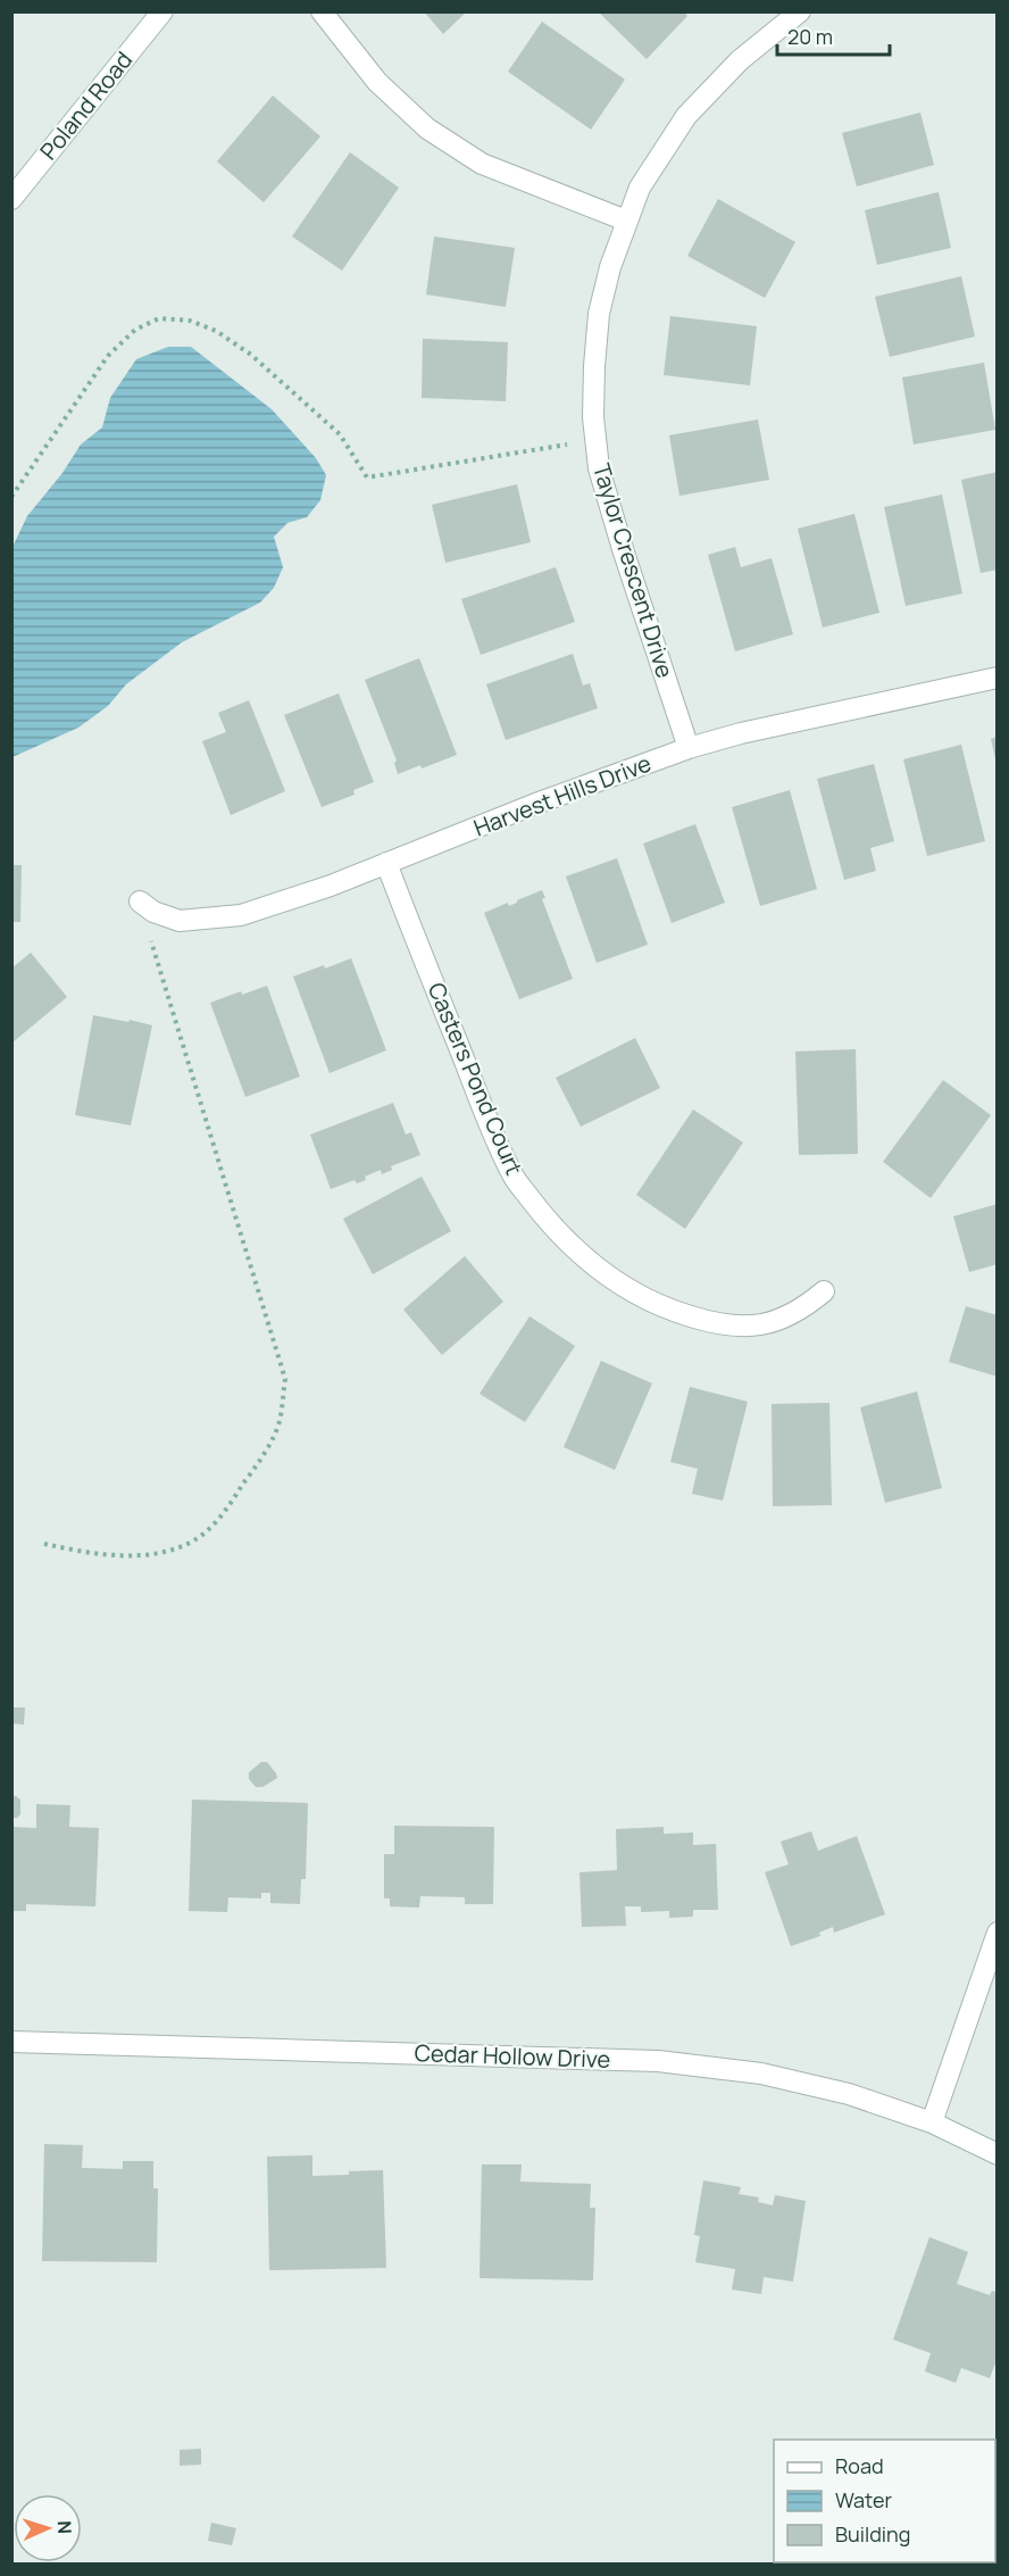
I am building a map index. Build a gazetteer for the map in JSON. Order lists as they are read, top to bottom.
{
  "streets": {
    "street": [
      "Poland Road",
      "Taylor Crescent Drive",
      "Harvest Hills Drive",
      "Casters Pond Court",
      "Cedar Hollow Drive"
    ]
  },
  "crossings": [
    ["Taylor Crescent Drive", "Harvest Hills Drive"],
    ["Harvest Hills Drive", "Casters Pond Court"]
  ],
  "legend": ["Road", "Water", "Building"],
  "scale_bar": "20 m",
  "north": "right"
}
